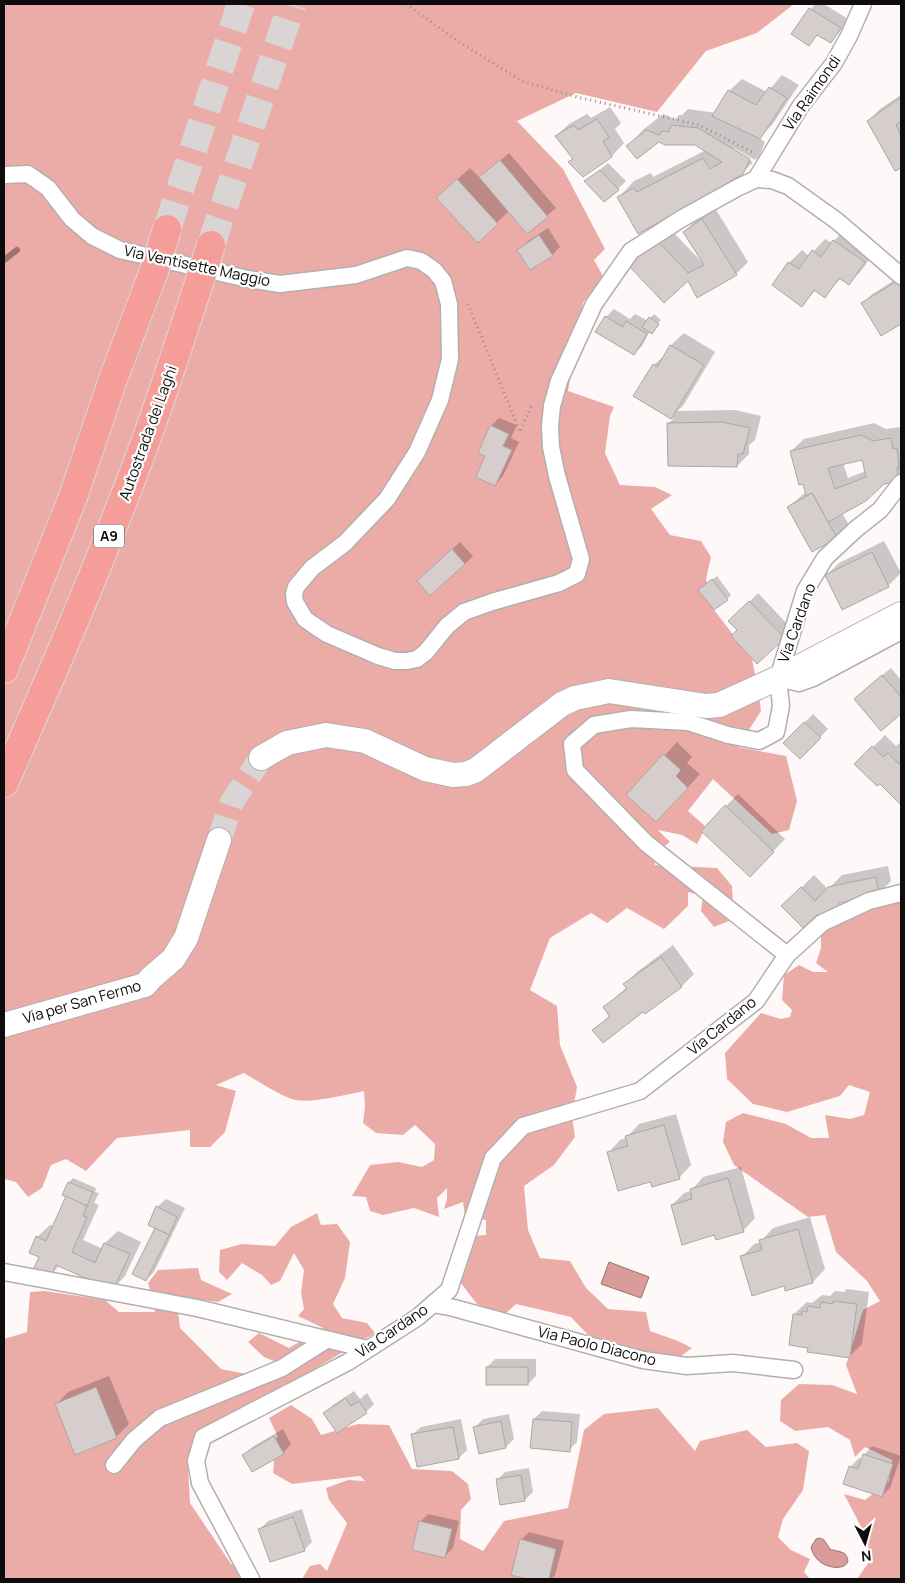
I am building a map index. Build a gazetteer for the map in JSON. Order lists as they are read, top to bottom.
{
  "streets": {
    "highway": ["Autostrada dei Laghi", "A9"],
    "main road": ["Via per San Fermo"],
    "street": [
      "Via Raimondi",
      "Via Ventisette Maggio",
      "Via Cardano",
      "Via Paolo Diacono"
    ]
  },
  "crossings": [
    ["Via Raimondi", "Via Ventisette Maggio"],
    ["Via Cardano", "Via Paolo Diacono"]
  ],
  "north": "bottom"
}
